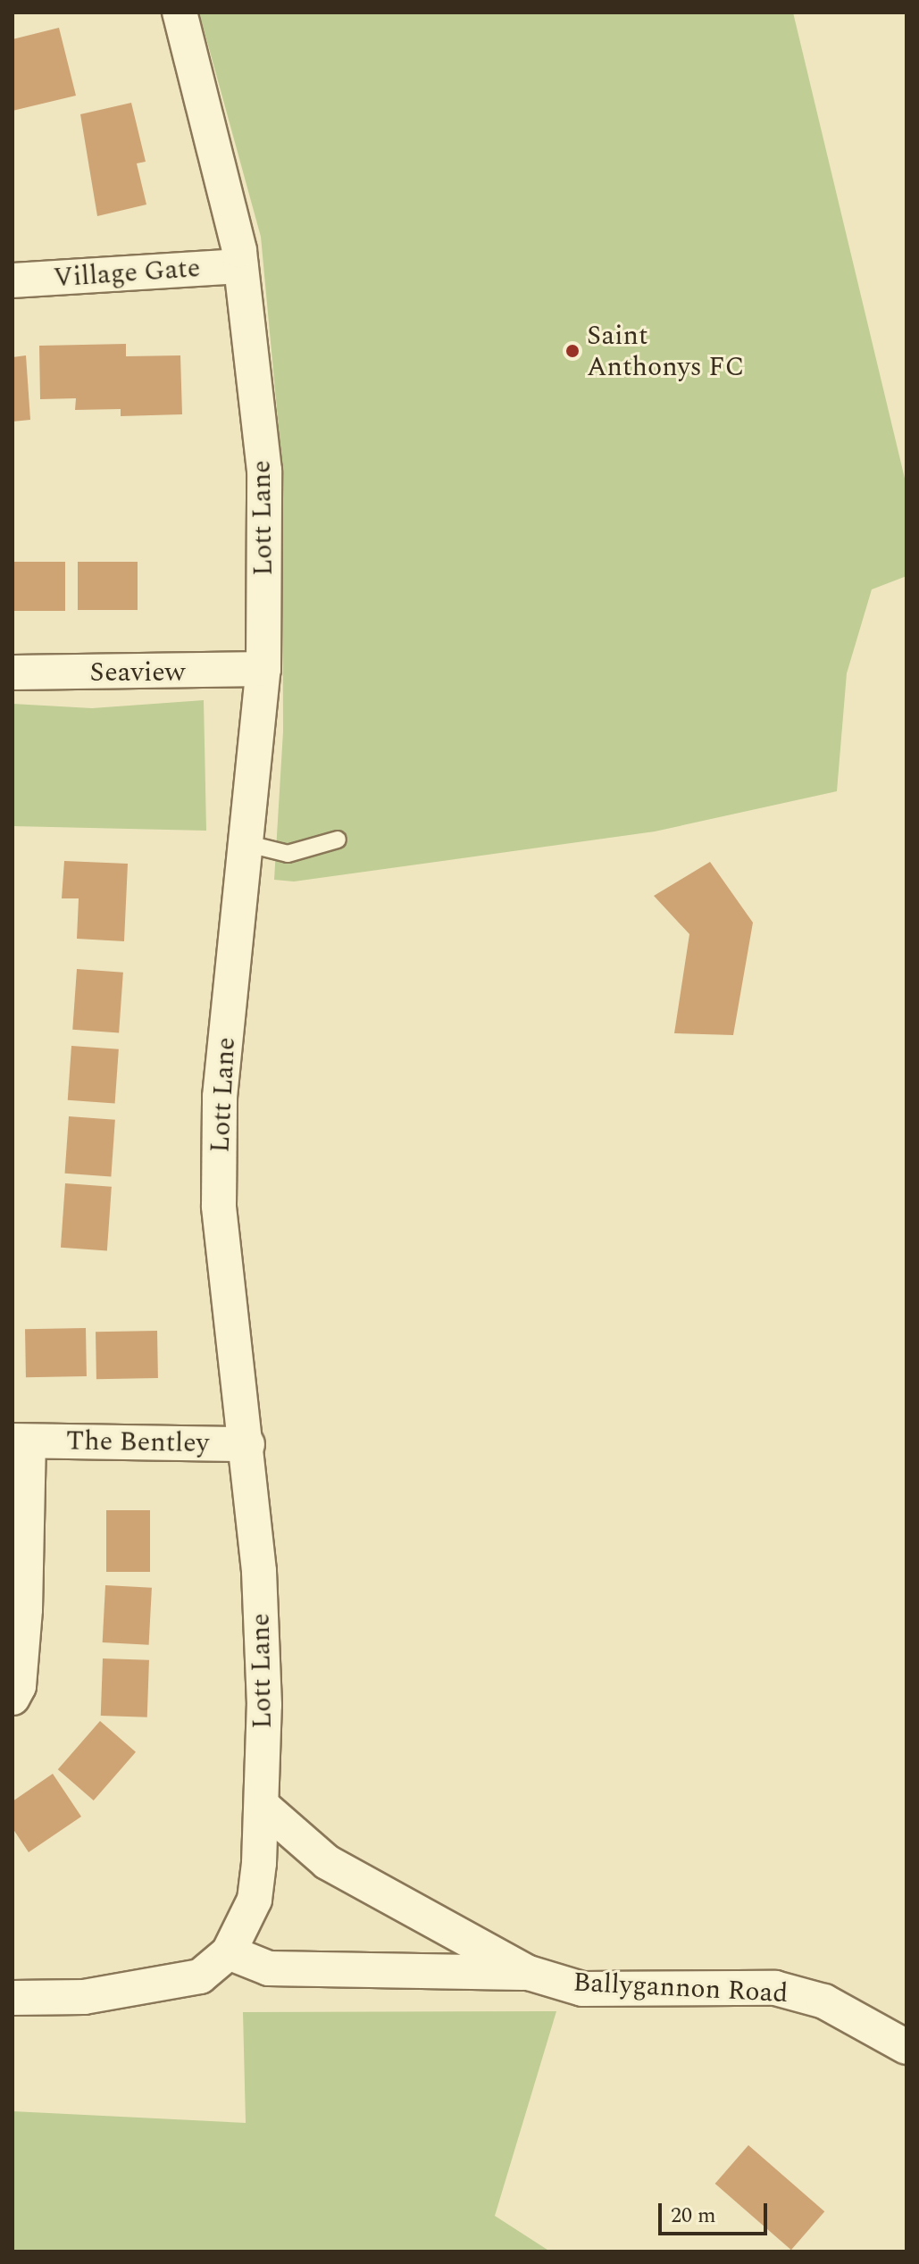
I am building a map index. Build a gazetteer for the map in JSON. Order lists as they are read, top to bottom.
{
  "streets": {
    "street": [
      "Village Gate",
      "Lott Lane",
      "Seaview",
      "The Bentley",
      "Ballygannon Road"
    ]
  },
  "crossings": [
    ["Village Gate", "Lott Lane"],
    ["Lott Lane", "Seaview"],
    ["Lott Lane", "The Bentley"],
    ["Lott Lane", "Ballygannon Road"]
  ],
  "places": ["Saint Anthonys FC"],
  "scale_bar": "20 m"
}
